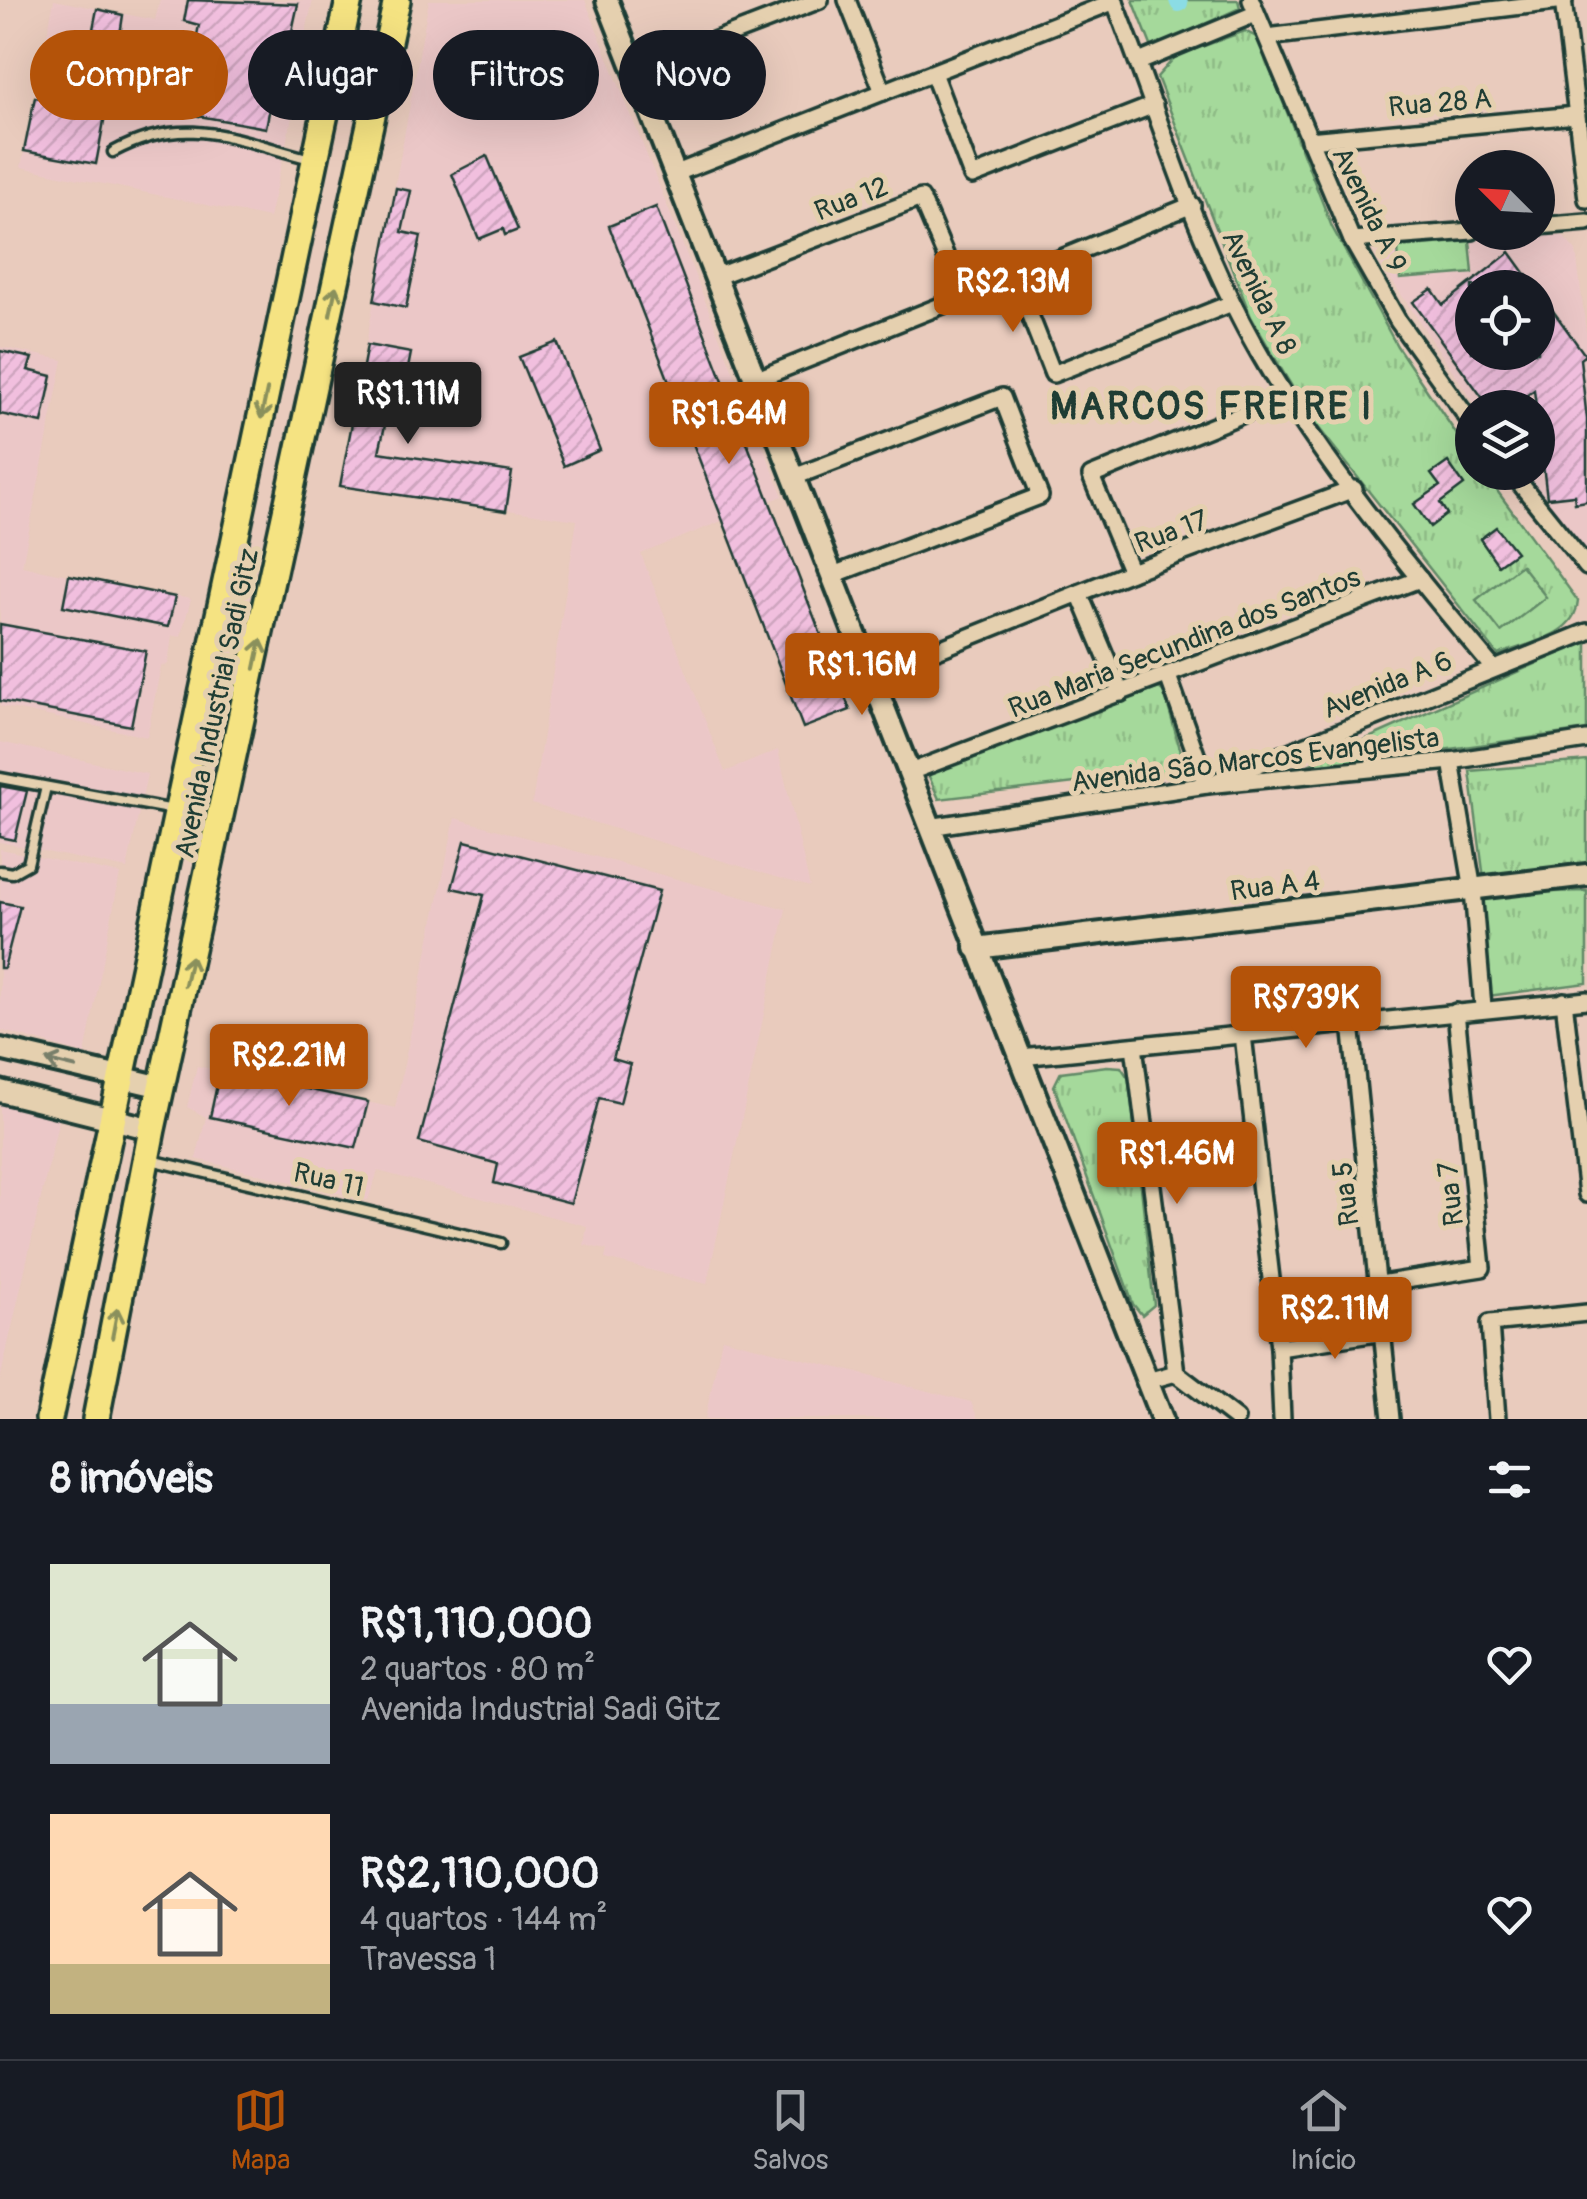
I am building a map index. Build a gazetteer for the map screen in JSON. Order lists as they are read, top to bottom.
{
  "streets": {
    "main road": ["Avenida Industrial Sadi Gitz"],
    "street": [
      "Rua 28 A",
      "Rua 12",
      "Avenida A 9",
      "Avenida A 8",
      "Rua 17",
      "Rua Maria Secundina dos Santos",
      "Avenida A 6",
      "Avenida São Marcos Evangelista",
      "Rua A 4",
      "Rua 5",
      "Rua 7"
    ],
    "lane": ["Rua 11"]
  },
  "crossings": [
    ["Rua 28 A", "Avenida A 9"],
    ["Avenida A 8", "Rua 17"],
    ["Avenida A 8", "Rua Maria Secundina dos Santos"],
    ["Avenida A 8", "Avenida A 6"],
    ["Avenida A 6", "Avenida São Marcos Evangelista"],
    ["Avenida Industrial Sadi Gitz", "Rua 11"],
    ["Rua 5", "Rua 7"]
  ],
  "districts": ["MARCOS FREIRE I"],
  "north": "top left",
  "page": {
    "chip": [
      "Comprar",
      "Alugar",
      "Filtros",
      "Novo"
    ],
    "price": [
      "R$2.13M",
      "R$1.11M",
      "R$1.64M",
      "R$1.16M",
      "R$739K",
      "R$2.21M",
      "R$1.46M",
      "R$2.11M"
    ],
    "heading": "8 imóveis",
    "list": [
      {
        "name": "R$1,110,000",
        "note": "2 quartos · 80 m² · Avenida Industrial Sadi Gitz"
      },
      {
        "name": "R$2,110,000",
        "note": "4 quartos · 144 m² · Travessa 1"
      }
    ],
    "tabs": ["Mapa", "Salvos", "Início"]
  }
}
